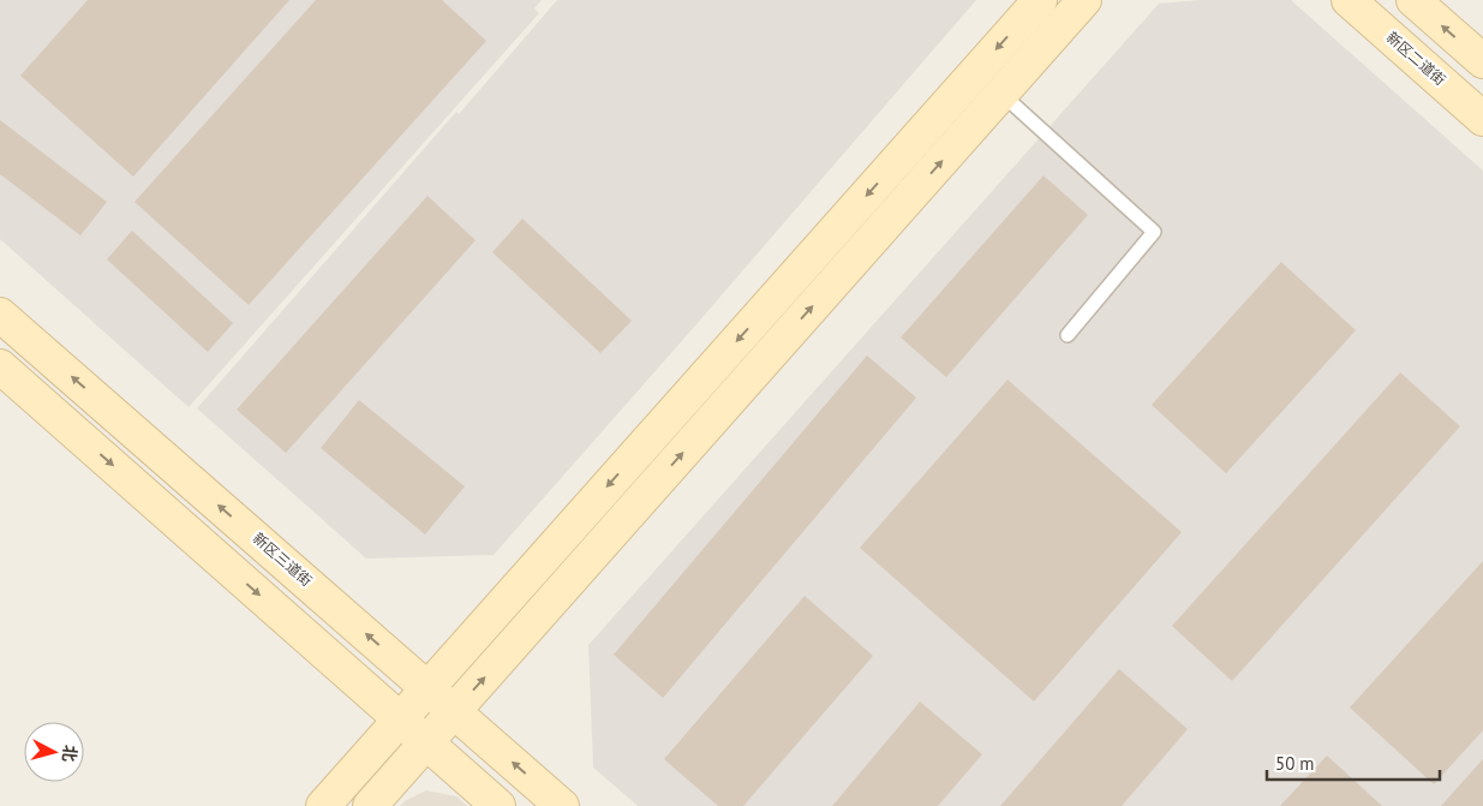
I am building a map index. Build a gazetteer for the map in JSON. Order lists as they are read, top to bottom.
{
  "streets": {
    "street": ["新区二道街", "新区三道街"]
  },
  "scale_bar": "50 m",
  "north": "right"
}
